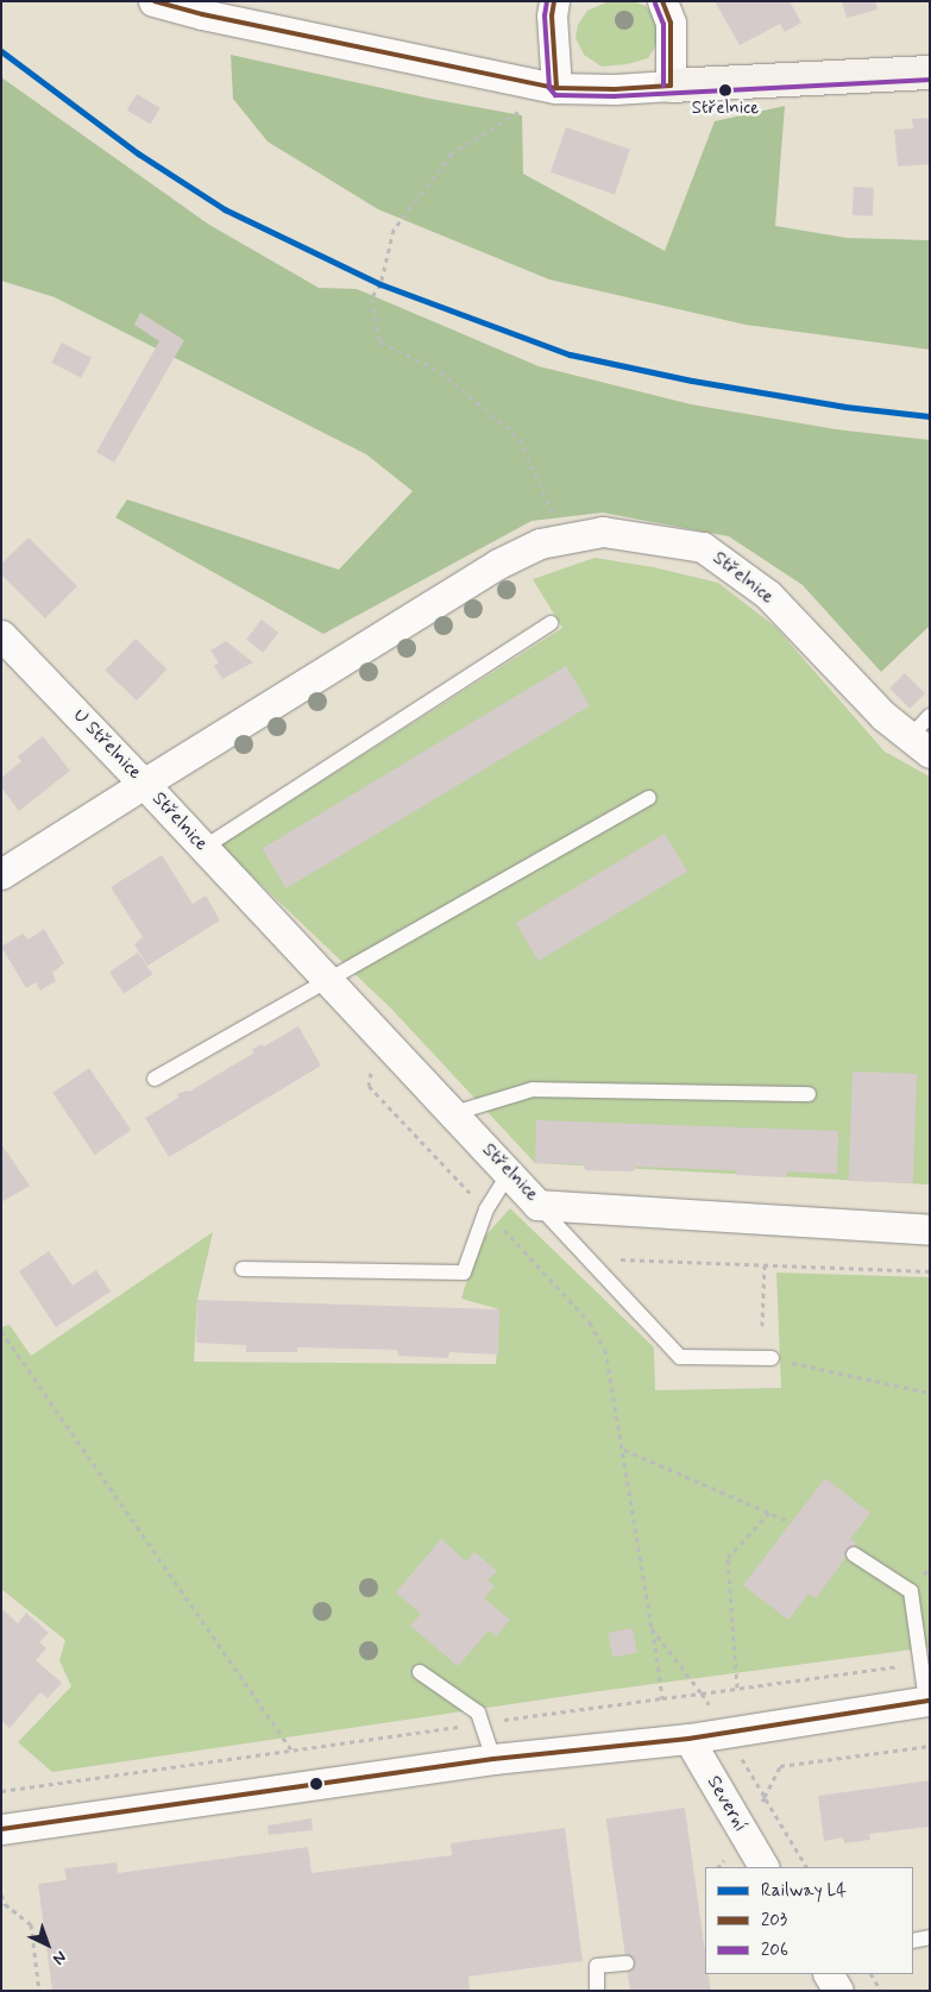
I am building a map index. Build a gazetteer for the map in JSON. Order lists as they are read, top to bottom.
{
  "streets": {
    "street": ["Střelnice", "U Střelnice", "Severní"]
  },
  "crossings": [
    ["Střelnice", "U Střelnice"]
  ],
  "places": ["Střelnice"],
  "lines": ["transit line 203", "transit line 206", "rail line L4"],
  "legend": ["Railway L4", "203", "206"],
  "north": "bottom right"
}
